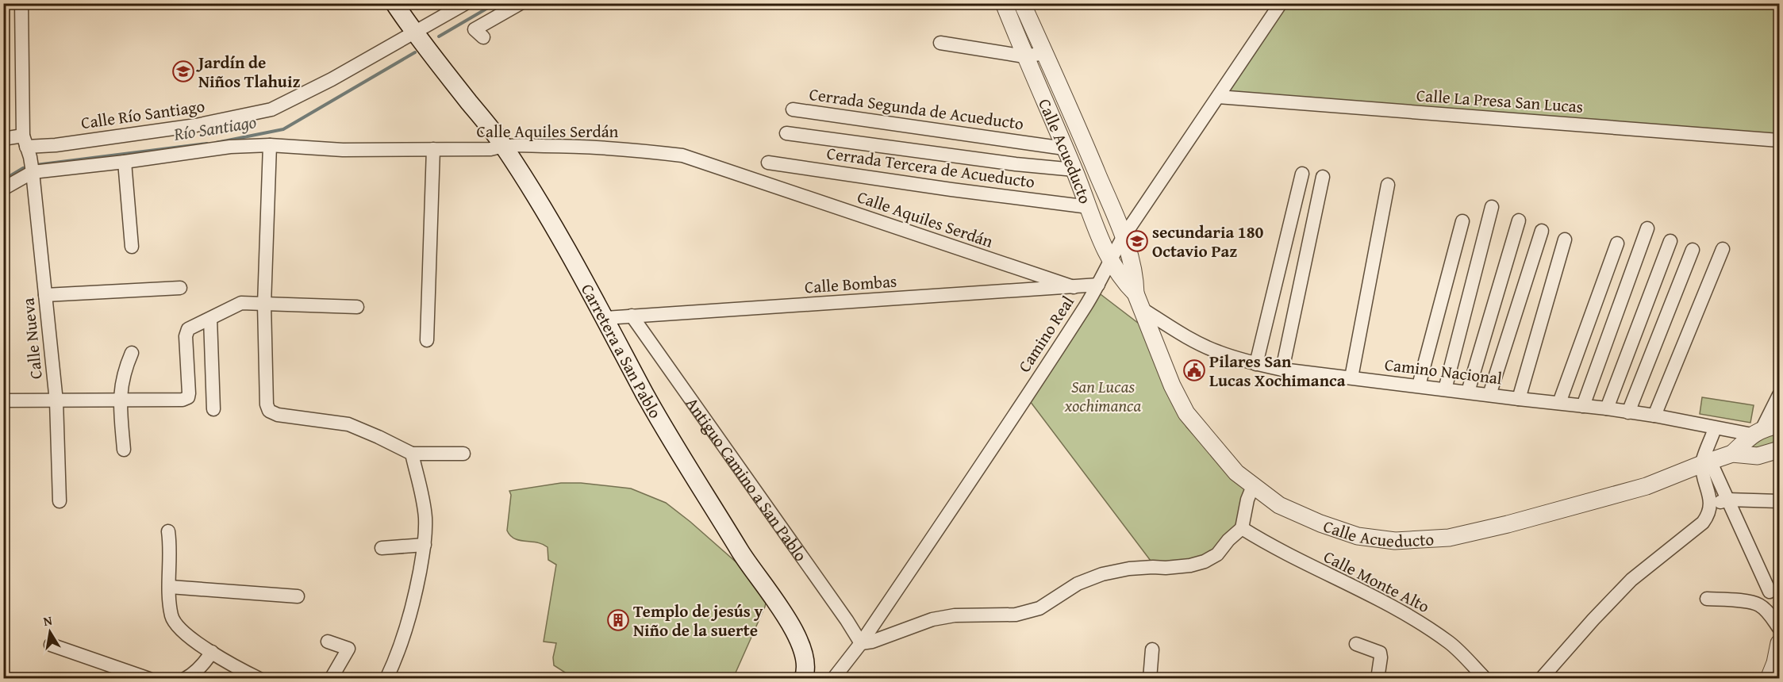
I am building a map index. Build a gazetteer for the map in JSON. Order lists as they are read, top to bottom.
{
  "streets": {
    "main road": ["Carretera a San Pablo"],
    "street": [
      "Calle La Presa San Lucas",
      "Cerrada Segunda de Acueducto",
      "Calle Río Santiago",
      "Calle Aquiles Serdán",
      "Calle Acueducto",
      "Cerrada Tercera de Acueducto",
      "Calle Bombas",
      "Camino Real",
      "Calle Nueva",
      "Camino Nacional",
      "Antiguo Camino a San Pablo",
      "Calle Monte Alto"
    ]
  },
  "crossings": [
    ["Calle La Presa San Lucas", "Camino Real"],
    ["Cerrada Segunda de Acueducto", "Calle Acueducto"],
    ["Calle Río Santiago", "Calle Aquiles Serdán"],
    ["Calle Río Santiago", "Calle Nueva"],
    ["Calle Río Santiago", "Carretera a San Pablo"],
    ["Calle Aquiles Serdán", "Calle Bombas"],
    ["Calle Aquiles Serdán", "Calle Nueva"],
    ["Calle Aquiles Serdán", "Carretera a San Pablo"],
    ["Calle Acueducto", "Cerrada Tercera de Acueducto"],
    ["Calle Acueducto", "Camino Real"],
    ["Calle Acueducto", "Camino Nacional"],
    ["Calle Bombas", "Camino Real"],
    ["Calle Bombas", "Carretera a San Pablo"],
    ["Calle Bombas", "Antiguo Camino a San Pablo"],
    ["Camino Real", "Antiguo Camino a San Pablo"]
  ],
  "water": ["Río Santiago"],
  "parks": ["San Lucas xochimanca"],
  "places": {
    "school or university": ["Jardín de Niños Tlahuiz", "secundaria 180 Octavio Paz"],
    "public building": ["Pilares San Lucas Xochimanca"],
    "building": ["Templo de jesús y Niño de la suerte"]
  },
  "north": "top"
}
